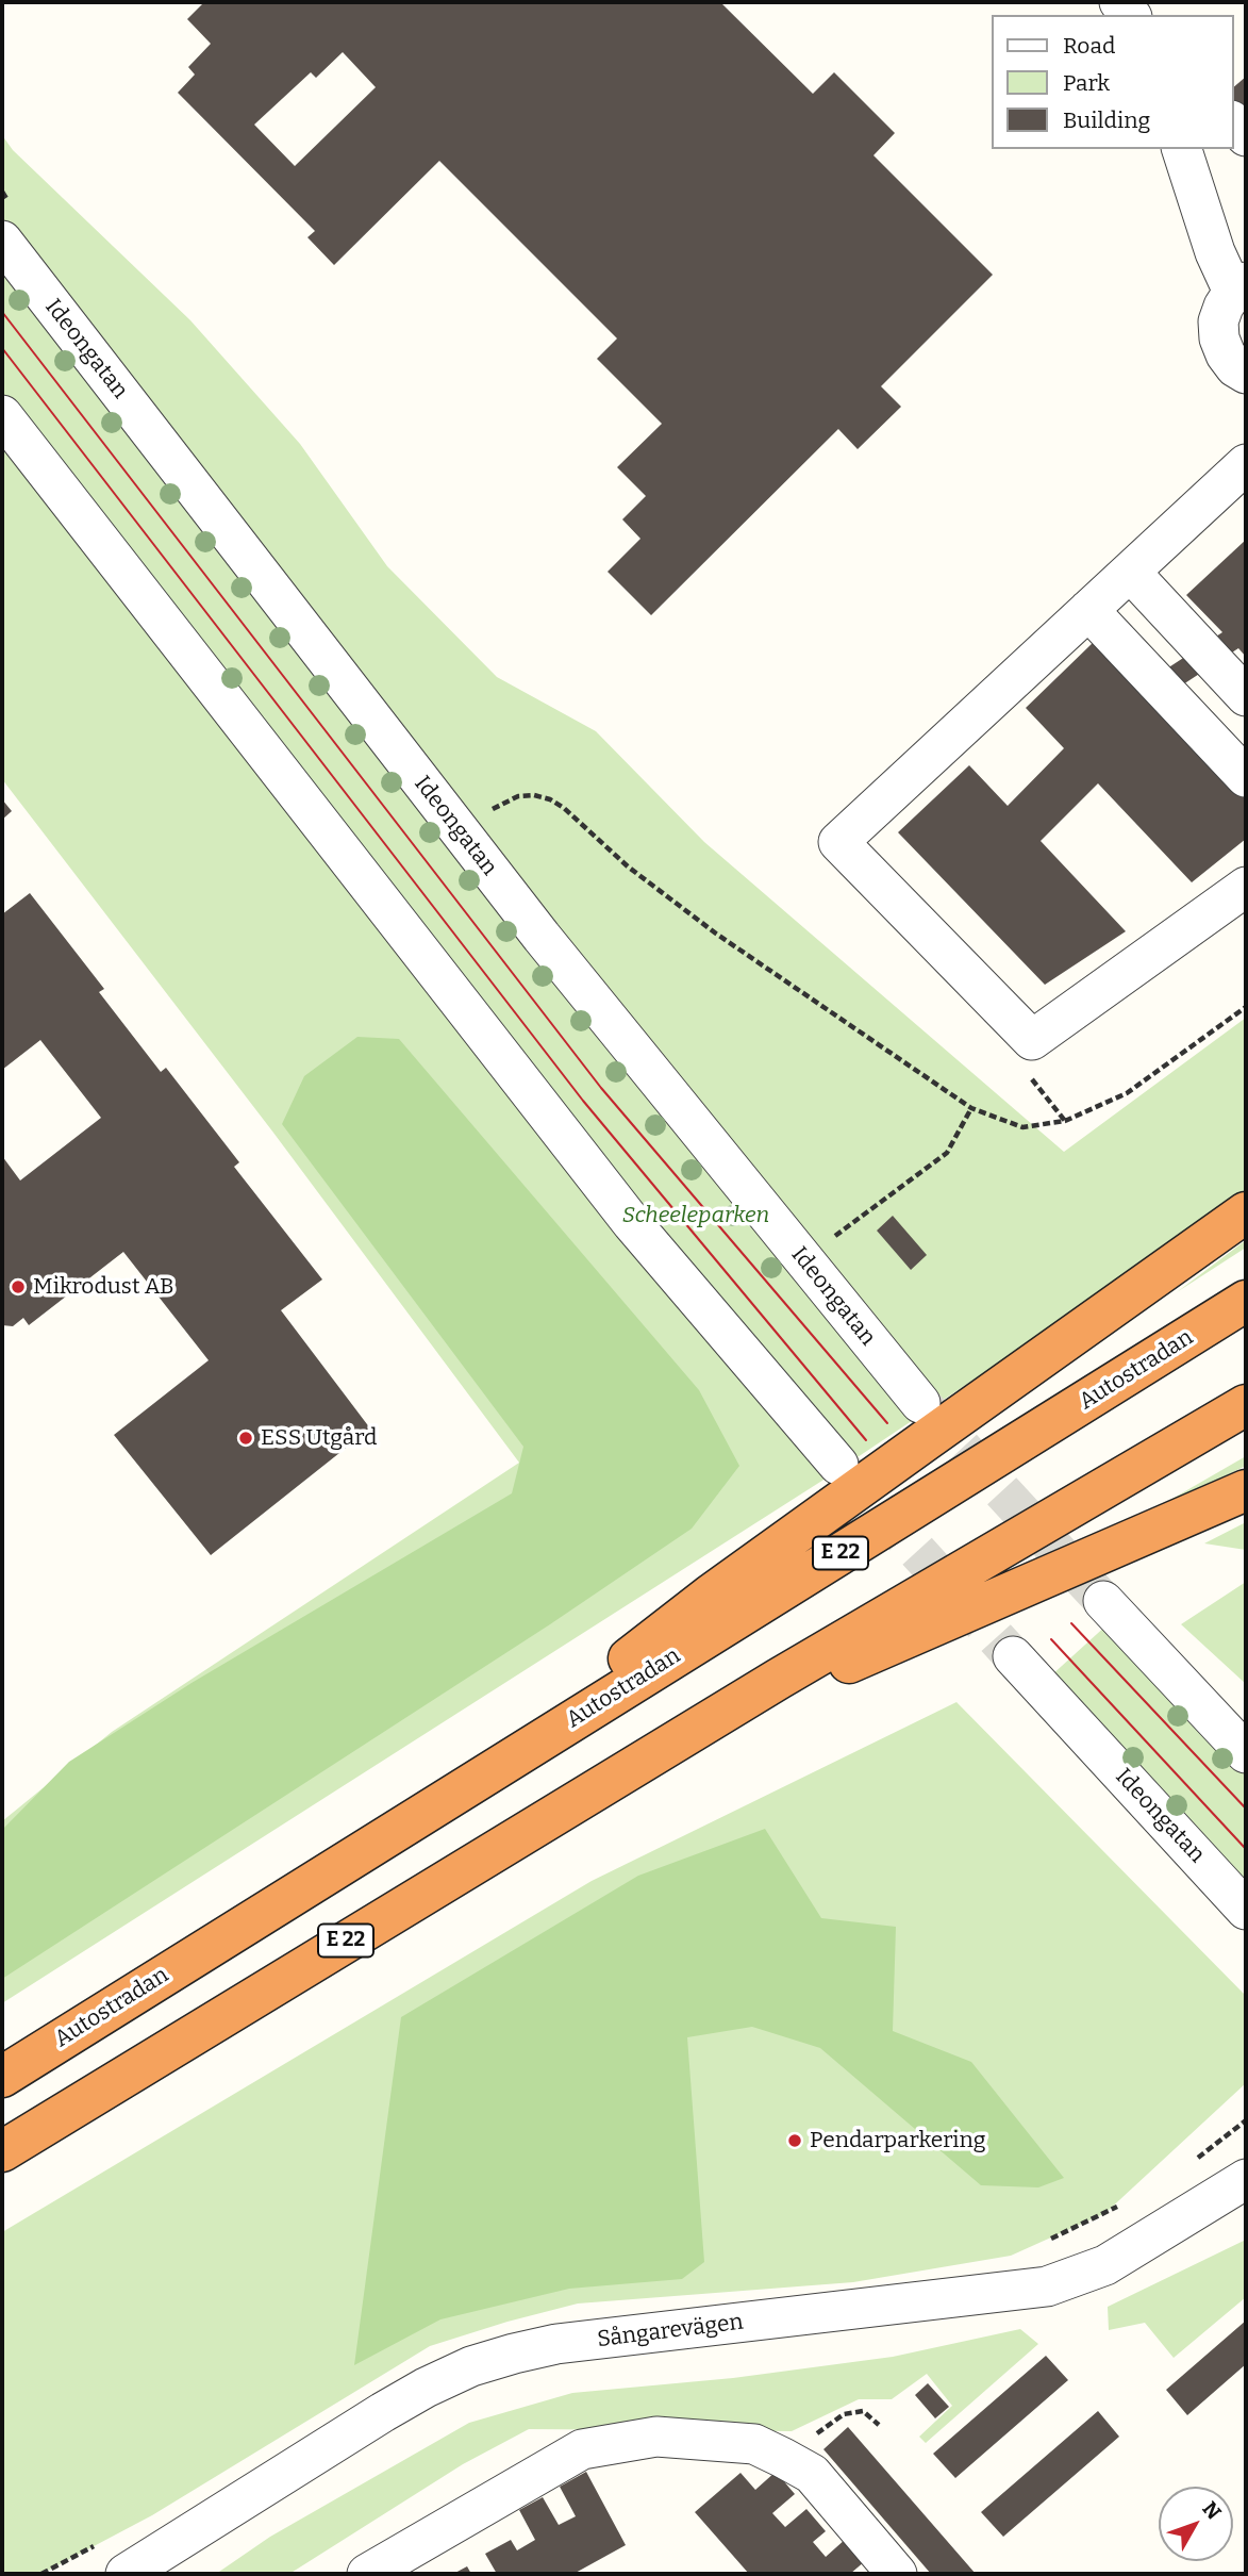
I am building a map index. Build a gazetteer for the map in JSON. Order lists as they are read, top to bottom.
{
  "streets": {
    "highway": ["Autostradan", "E 22"],
    "street": ["Ideongatan", "Sångarevägen"]
  },
  "parks": ["Scheeleparken"],
  "places": ["Mikrodust AB", "ESS Utgård", "Pendarparkering"],
  "legend": ["Road", "Park", "Building"],
  "north": "top right"
}
